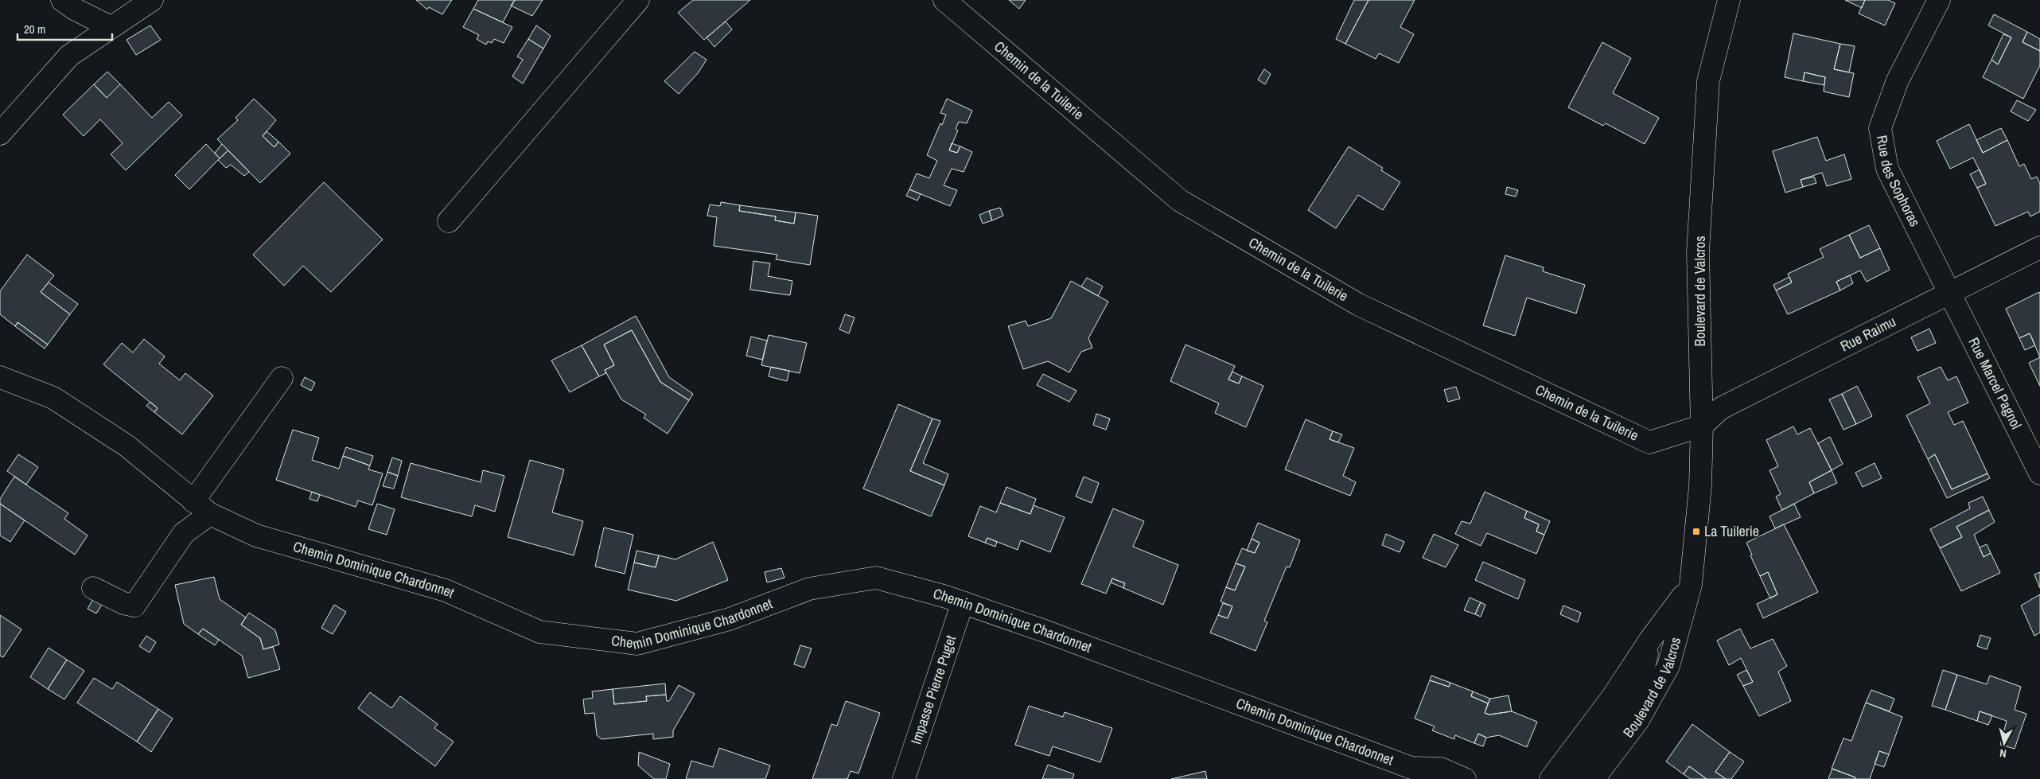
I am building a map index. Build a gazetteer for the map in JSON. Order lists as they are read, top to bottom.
{
  "streets": {
    "street": [
      "Chemin de la Tuilerie",
      "Rue des Sophoras",
      "Boulevard de Valcros",
      "Rue Raimu",
      "Rue Marcel Pagnol",
      "Chemin Dominique Chardonnet",
      "Impasse Pierre Puget"
    ]
  },
  "crossings": [
    ["Chemin de la Tuilerie", "Boulevard de Valcros"],
    ["Chemin de la Tuilerie", "Rue Raimu"],
    ["Rue des Sophoras", "Rue Raimu"],
    ["Rue des Sophoras", "Rue Marcel Pagnol"],
    ["Boulevard de Valcros", "Rue Raimu"],
    ["Rue Raimu", "Rue Marcel Pagnol"],
    ["Chemin Dominique Chardonnet", "Impasse Pierre Puget"]
  ],
  "places": {
    "transit": ["La Tuilerie"]
  },
  "scale_bar": "20 m",
  "north": "bottom"
}
